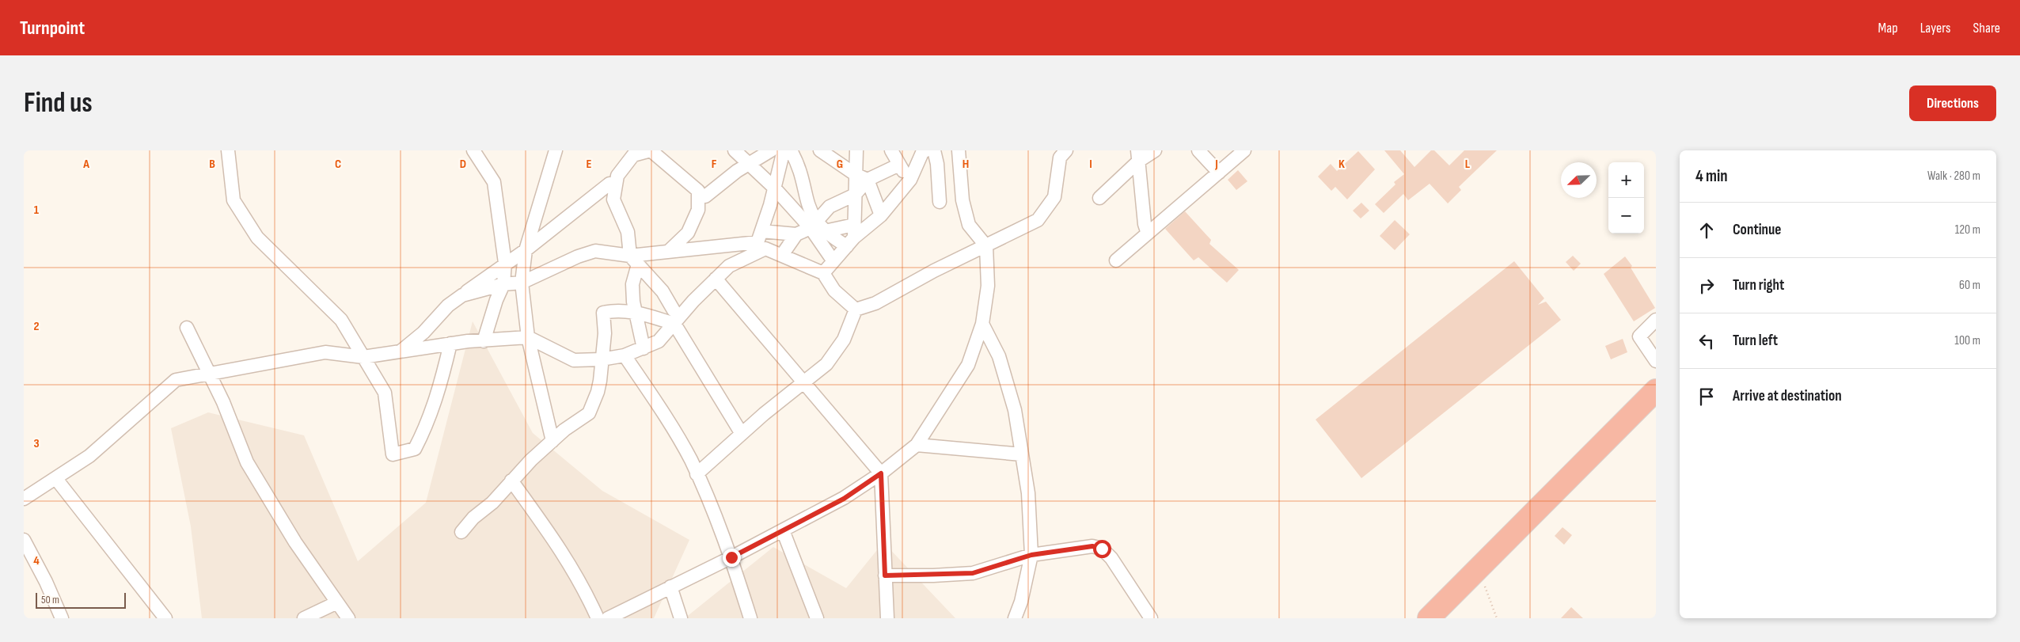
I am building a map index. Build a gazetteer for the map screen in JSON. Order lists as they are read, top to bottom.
{
  "scale_bar": "50 m",
  "north": "bottom left",
  "page": {
    "header": "Turnpoint",
    "nav": ["Map", "Layers", "Share"],
    "buttons": "Directions",
    "title": "Find us",
    "heading": ["4 min", "Walk · 280 m"],
    "map_buttons": ["+", "−"],
    "list": [
      ["Continue", "120 m"],
      ["Turn right", "60 m"],
      ["Turn left", "100 m"],
      "Arrive at destination"
    ],
    "scale": "50 m"
  },
  "grid": {
    "columns": [
      "A",
      "B",
      "C",
      "D",
      "E",
      "F",
      "G",
      "H",
      "I",
      "J",
      "K",
      "L"
    ],
    "rows": [
      "1",
      "2",
      "3",
      "4"
    ]
  }
}
